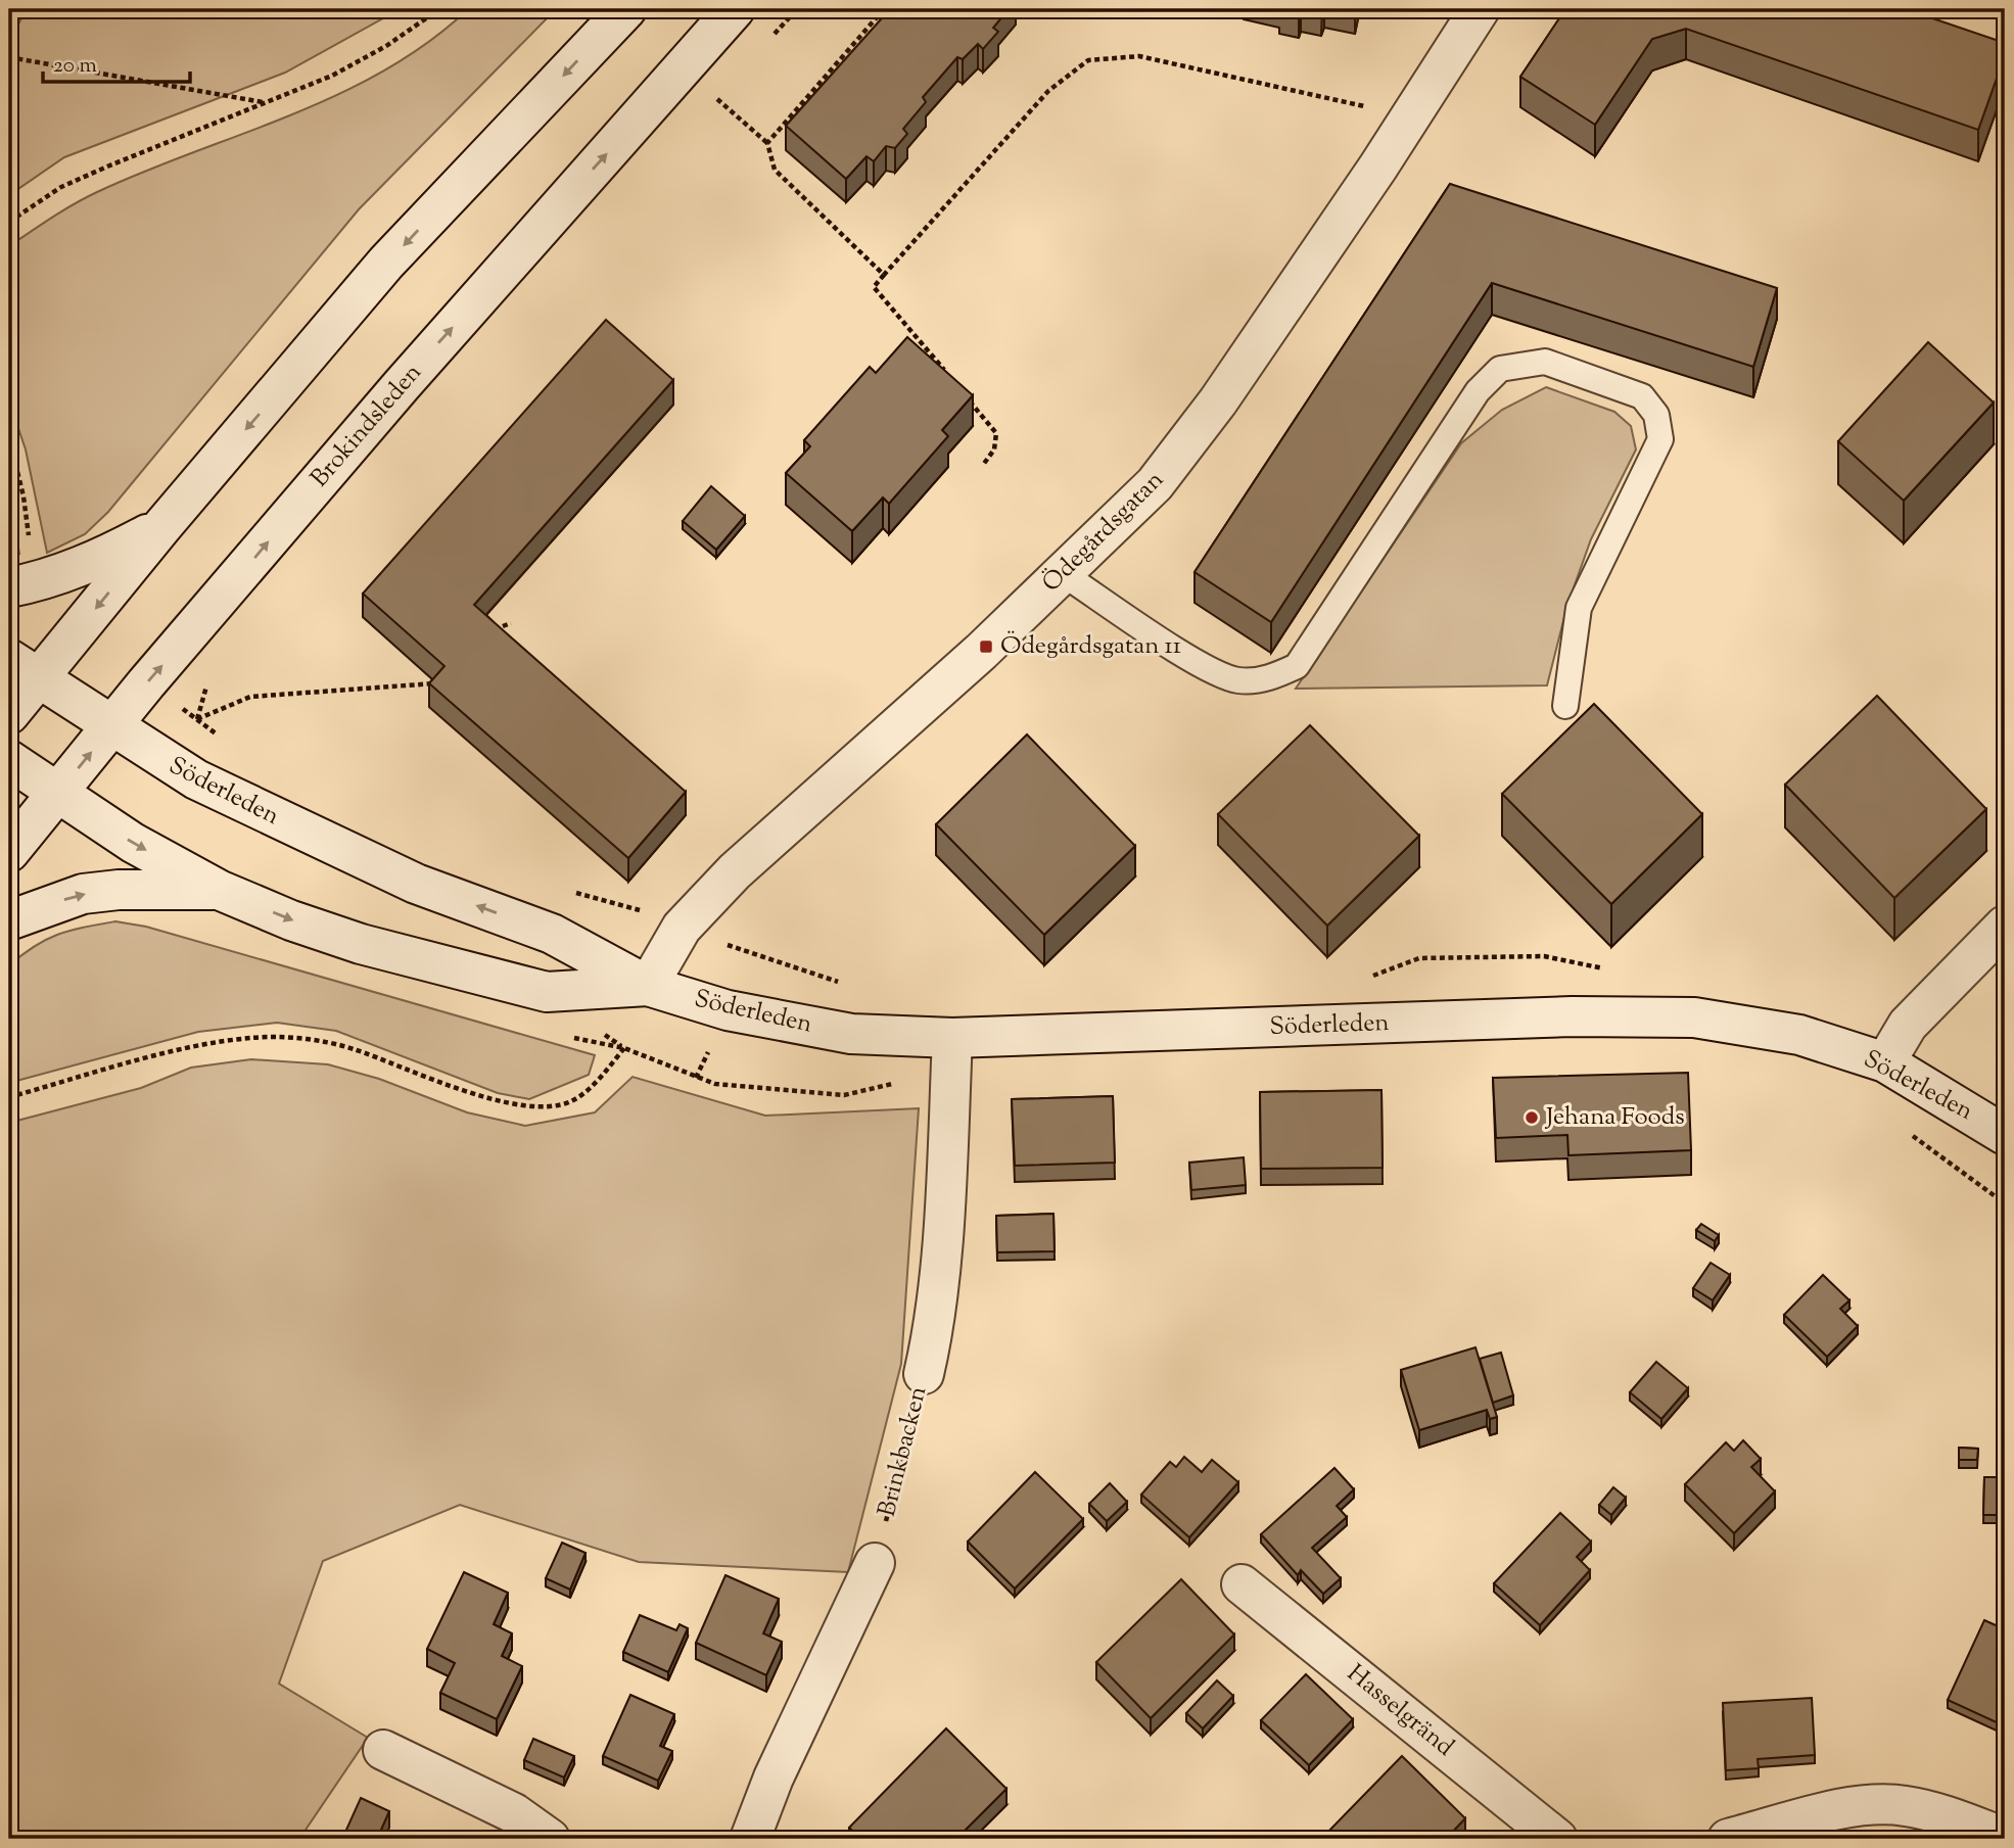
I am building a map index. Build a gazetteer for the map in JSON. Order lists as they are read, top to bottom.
{
  "streets": {
    "main road": [
      "Brokindsleden",
      "Ödegårdsgatan",
      "Söderleden",
      "Brinkbacken",
      "Hasselgränd"
    ]
  },
  "crossings": [
    ["Brokindsleden", "Söderleden"],
    ["Ödegårdsgatan", "Söderleden"],
    ["Söderleden", "Brinkbacken"]
  ],
  "places": {
    "transit": ["Ödegårdsgatan 11"],
    "other": ["Jehana Foods"]
  },
  "scale_bar": "20 m"
}
